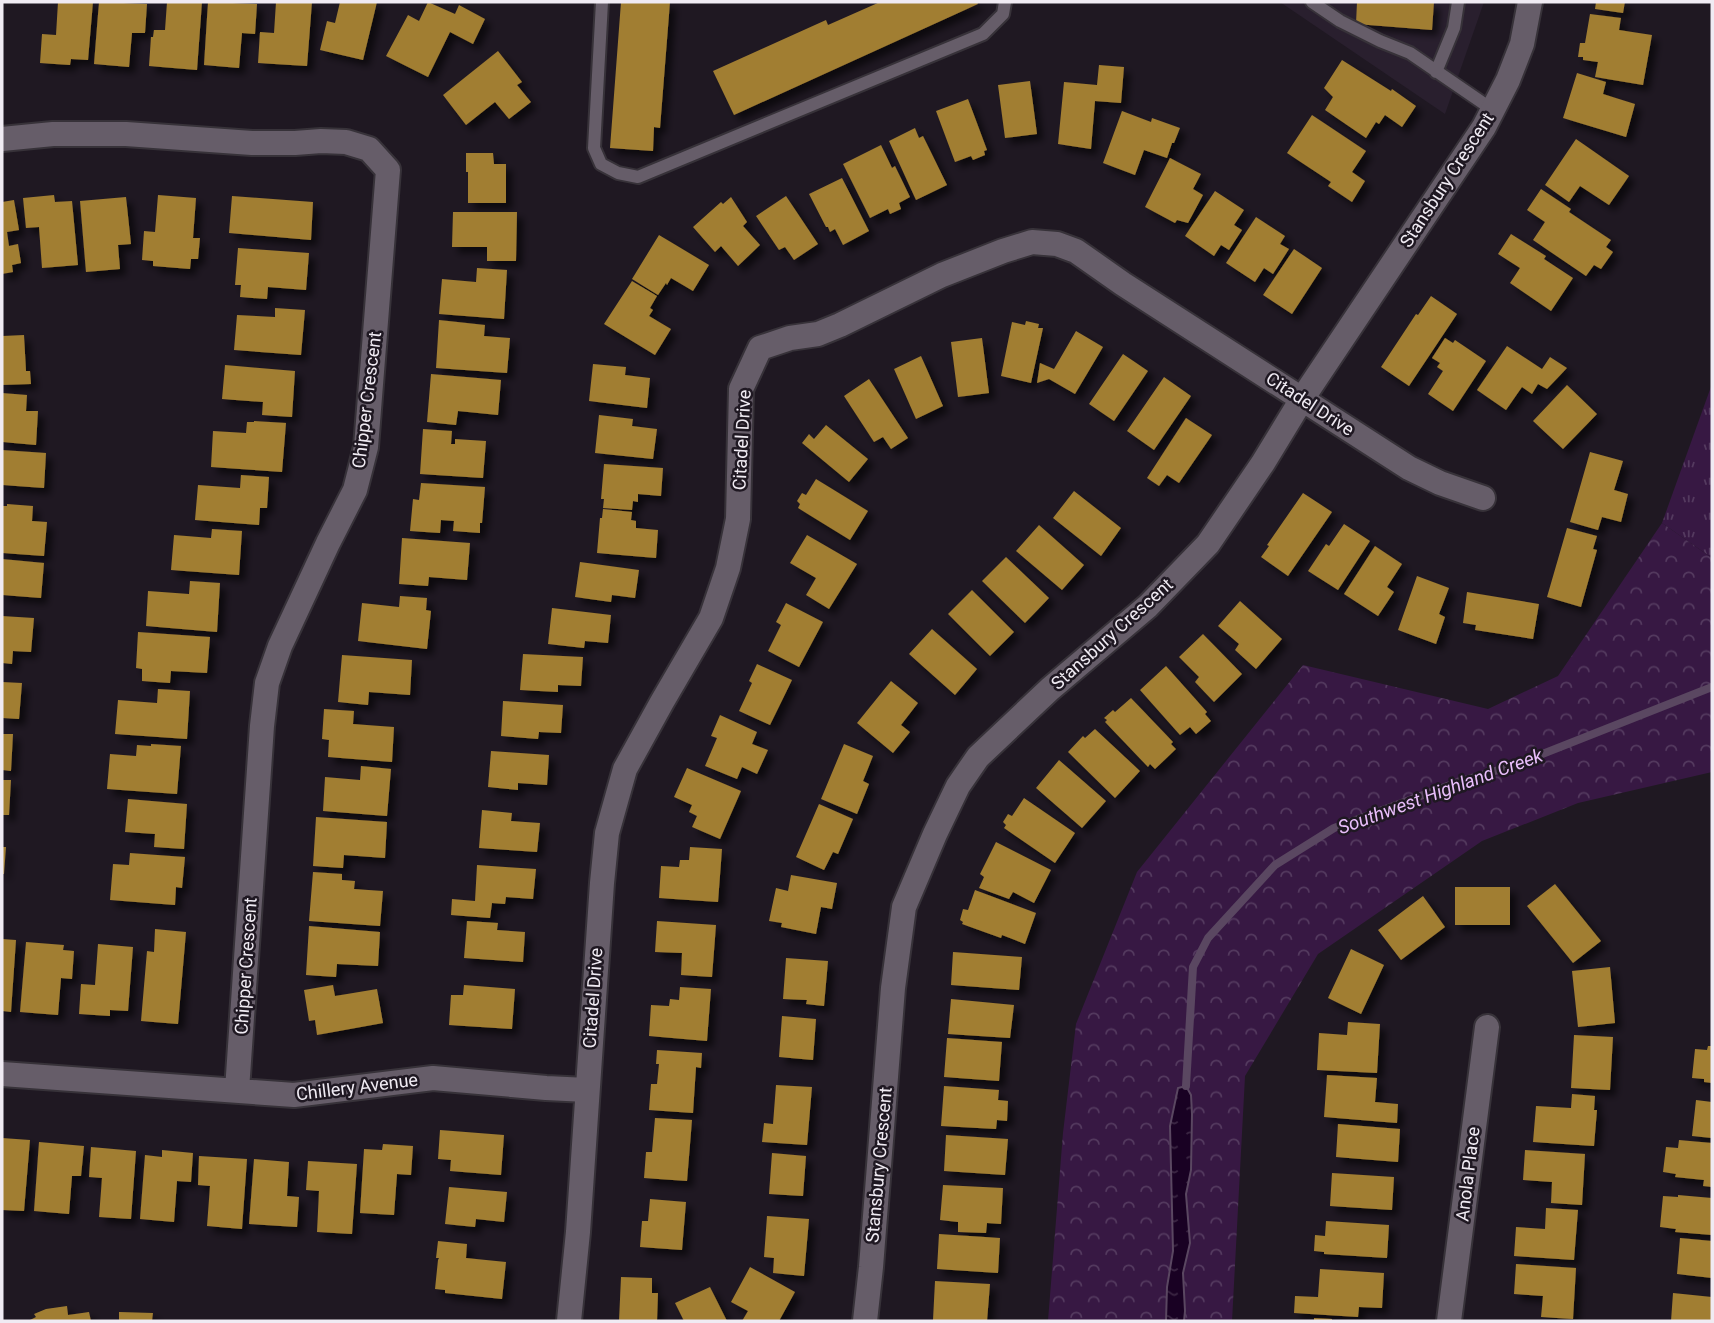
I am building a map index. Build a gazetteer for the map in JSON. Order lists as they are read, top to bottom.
{
  "streets": {
    "street": [
      "Stansbury Crescent",
      "Chipper Crescent",
      "Citadel Drive",
      "Chillery Avenue",
      "Anola Place"
    ]
  },
  "crossings": [
    ["Stansbury Crescent", "Citadel Drive"],
    ["Chipper Crescent", "Chillery Avenue"],
    ["Citadel Drive", "Chillery Avenue"]
  ],
  "water": ["Southwest Highland Creek"]
}
